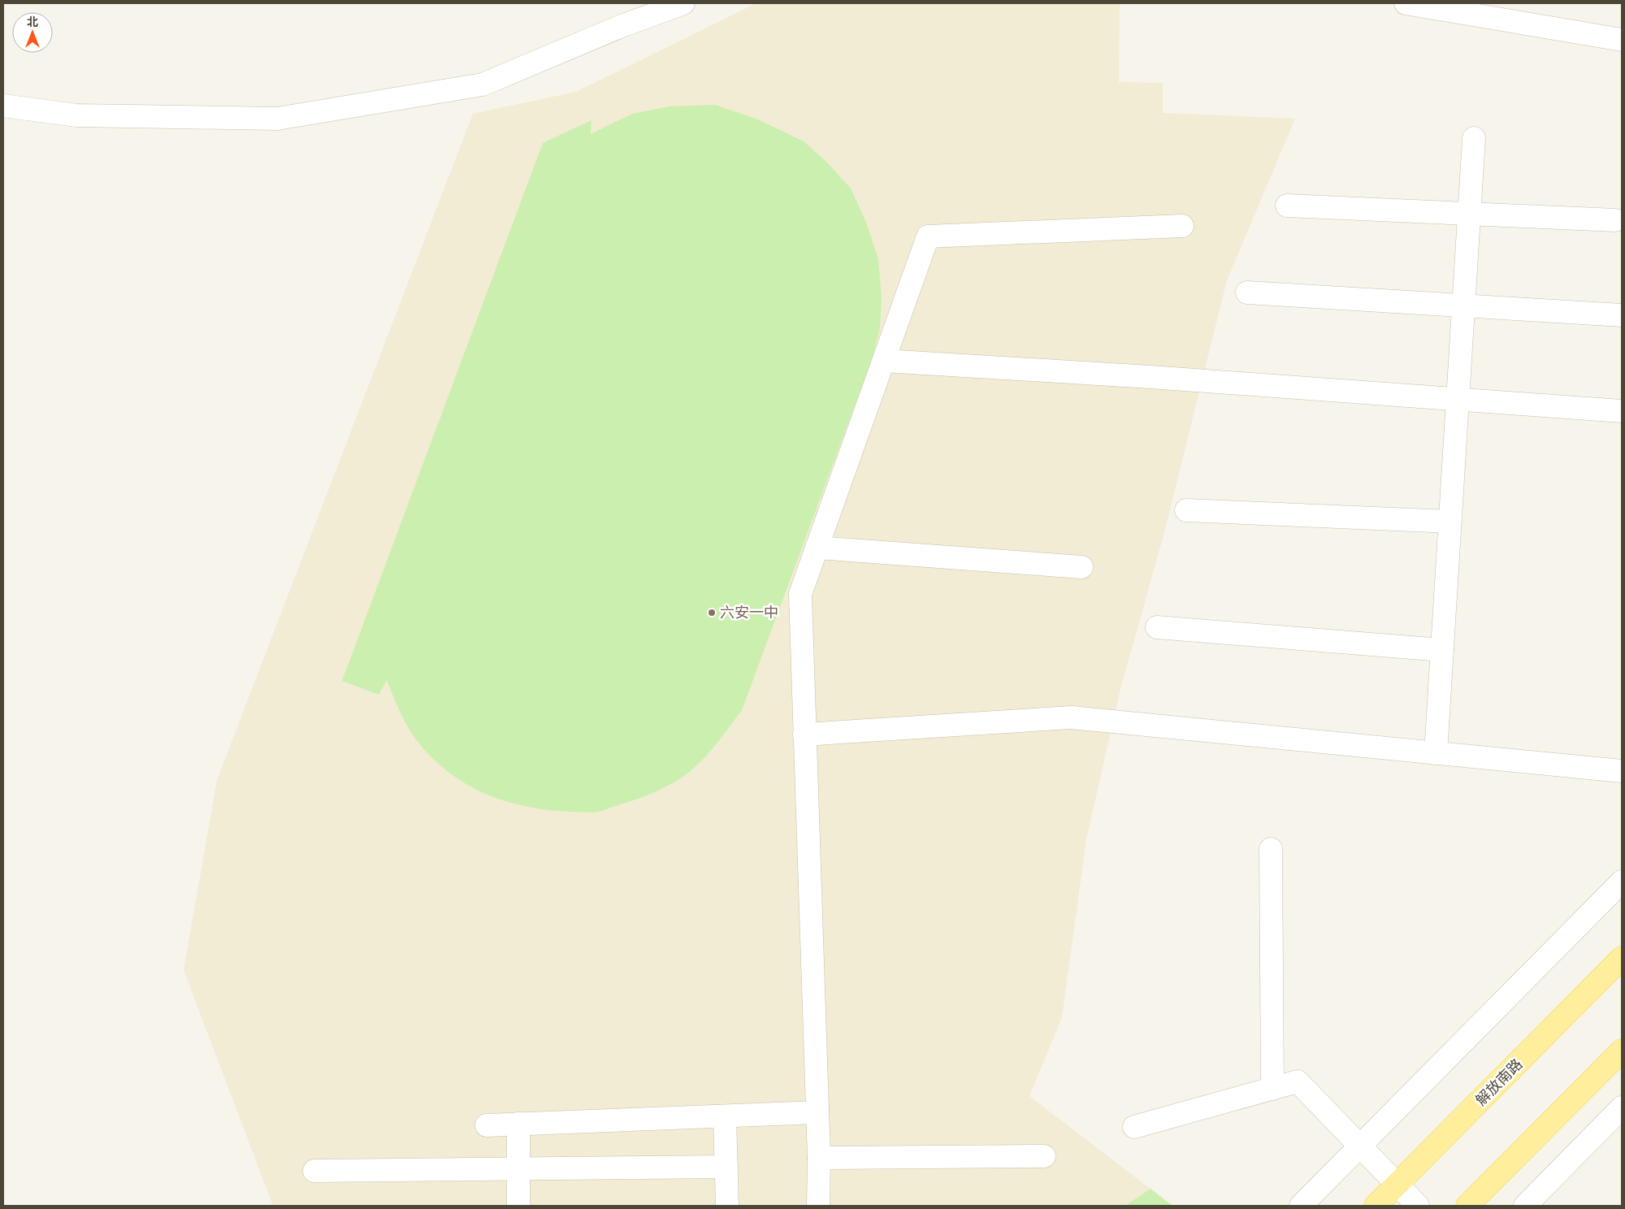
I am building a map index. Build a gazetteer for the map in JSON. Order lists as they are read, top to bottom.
{
  "streets": {
    "main road": ["解放南路"]
  },
  "places": ["六安一中"],
  "north": "top"
}
